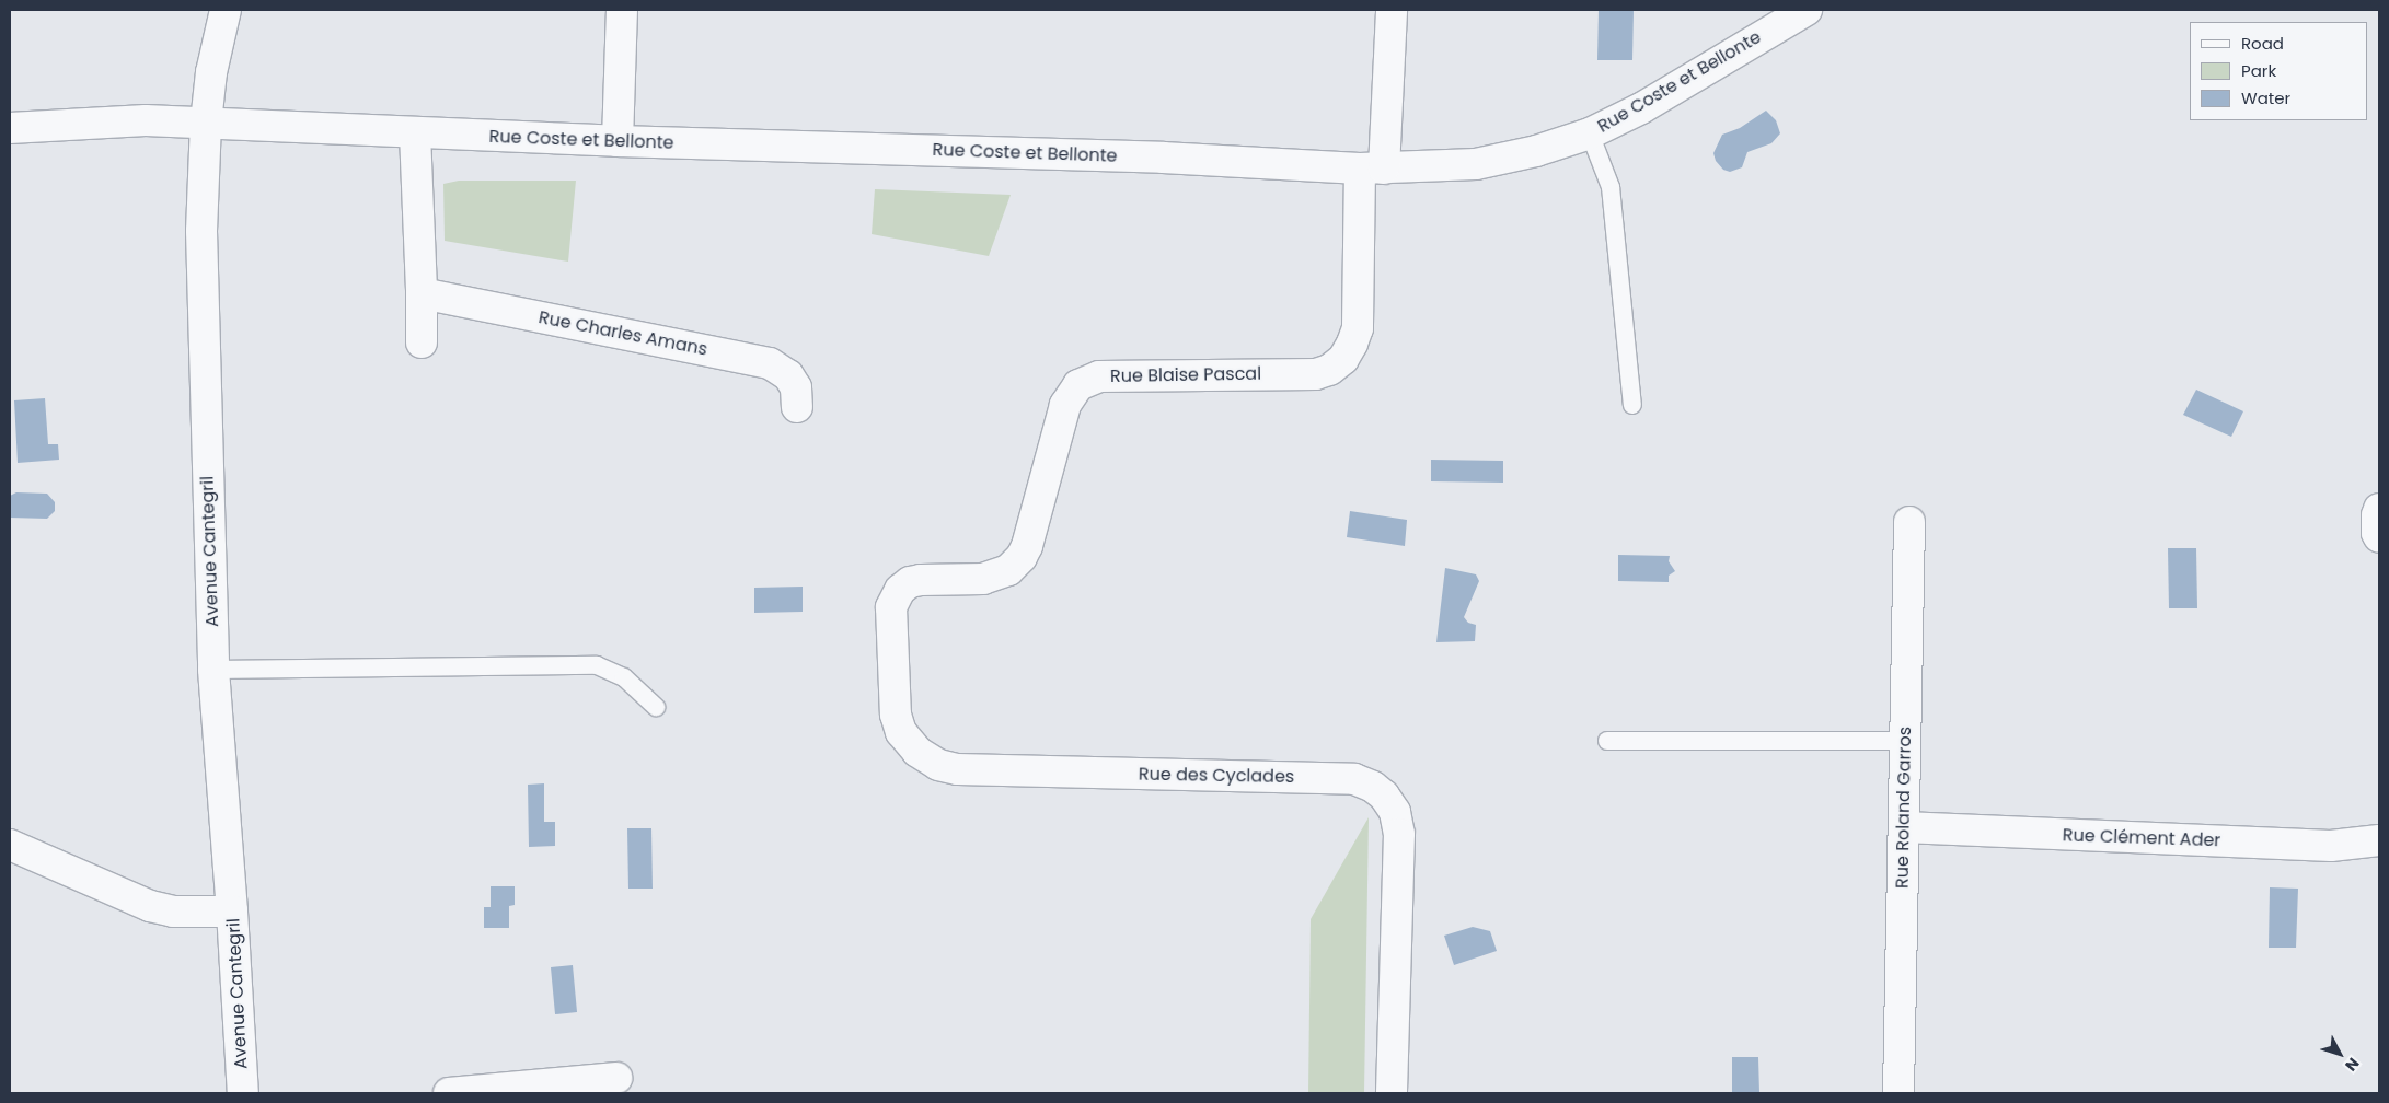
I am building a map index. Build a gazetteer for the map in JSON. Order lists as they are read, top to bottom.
{
  "streets": {
    "street": [
      "Rue Coste et Bellonte",
      "Rue Charles Amans",
      "Rue Blaise Pascal",
      "Avenue Cantegril",
      "Rue des Cyclades",
      "Rue Roland Garros",
      "Rue Clément Ader"
    ]
  },
  "crossings": [
    ["Rue Coste et Bellonte", "Rue Blaise Pascal"],
    ["Rue Coste et Bellonte", "Avenue Cantegril"],
    ["Rue Blaise Pascal", "Rue des Cyclades"],
    ["Rue Roland Garros", "Rue Clément Ader"]
  ],
  "legend": ["Road", "Park", "Water"],
  "north": "bottom right"
}
